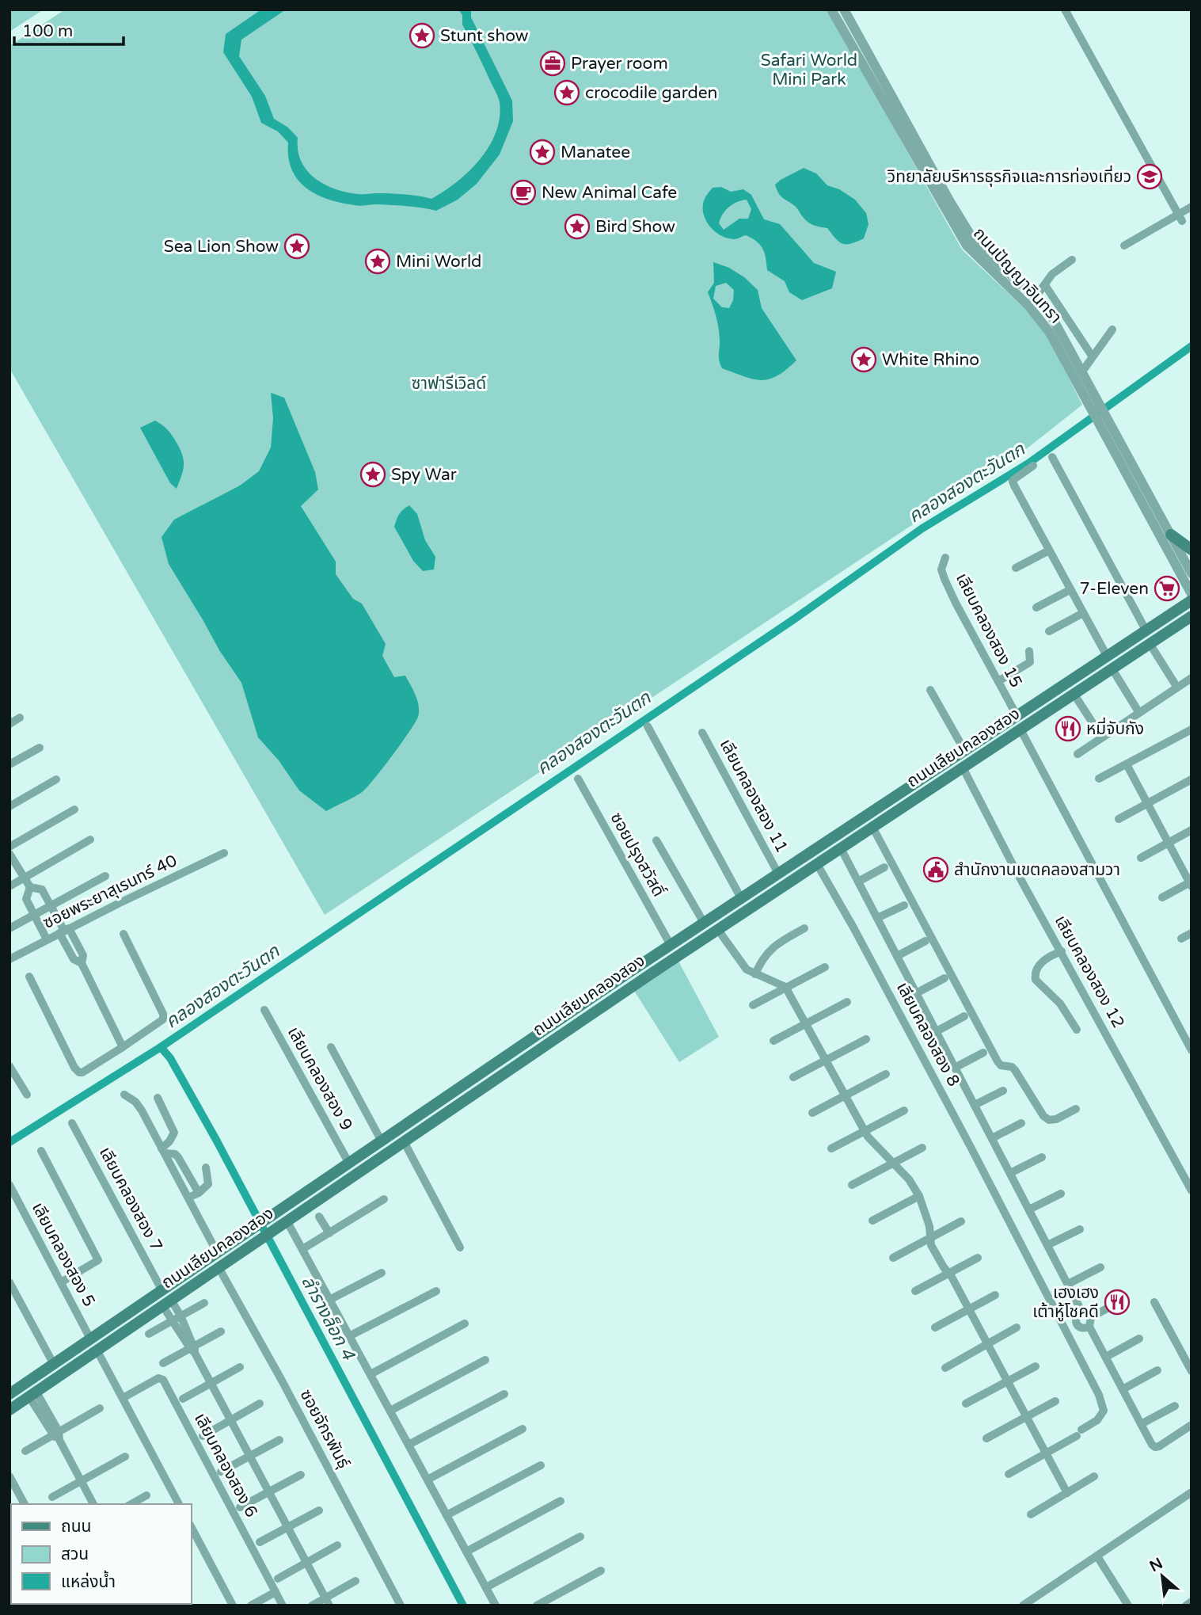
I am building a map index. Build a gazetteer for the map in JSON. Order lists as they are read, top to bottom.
{
  "streets": {
    "main road": ["ถนนเลียบคลองสอง"],
    "street": [
      "ถนนปัญญาอินทรา",
      "เลียบคลองสอง 15",
      "เลียบคลองสอง 11",
      "ซอยปรุงสวัสดิ์",
      "ซอยพระยาสุเรนทร์ 40",
      "เลียบคลองสอง 12",
      "เลียบคลองสอง 8",
      "เลียบคลองสอง 9",
      "เลียบคลองสอง 7",
      "เลียบคลองสอง 5",
      "ซอยจักรพันธุ์",
      "เลียบคลองสอง 6"
    ]
  },
  "crossings": [
    ["เลียบคลองสอง 15", "ถนนเลียบคลองสอง"],
    ["ถนนเลียบคลองสอง", "เลียบคลองสอง 11"],
    ["ถนนเลียบคลองสอง", "ซอยปรุงสวัสดิ์"],
    ["ถนนเลียบคลองสอง", "เลียบคลองสอง 12"],
    ["ถนนเลียบคลองสอง", "เลียบคลองสอง 8"],
    ["ถนนเลียบคลองสอง", "เลียบคลองสอง 9"],
    ["ถนนเลียบคลองสอง", "เลียบคลองสอง 7"],
    ["ถนนเลียบคลองสอง", "เลียบคลองสอง 5"],
    ["ถนนเลียบคลองสอง", "ซอยจักรพันธุ์"]
  ],
  "water": ["คลองสองตะวันตก", "ลำรางล็อก 4"],
  "parks": ["Safari World Mini Park", "ซาฟารีเวิลด์"],
  "places": {
    "place": [
      "Stunt show",
      "crocodile garden",
      "Manatee",
      "Bird Show",
      "Sea Lion Show",
      "Mini World",
      "White Rhino",
      "Spy War"
    ],
    "office": ["Prayer room"],
    "school or university": ["วิทยาลัยบริหารธุรกิจและการท่องเที่ยว"],
    "cafe": ["New Animal Cafe"],
    "supermarket": ["7-Eleven"],
    "restaurant": ["หมี่จับกัง", "เฮงเฮง เต้าหู้โชคดี"],
    "public building": ["สำนักงานเขตคลองสามวา"]
  },
  "legend": ["ถนน", "สวน", "แหล่งน้ำ"],
  "scale_bar": "100 m",
  "north": "top left"
}
